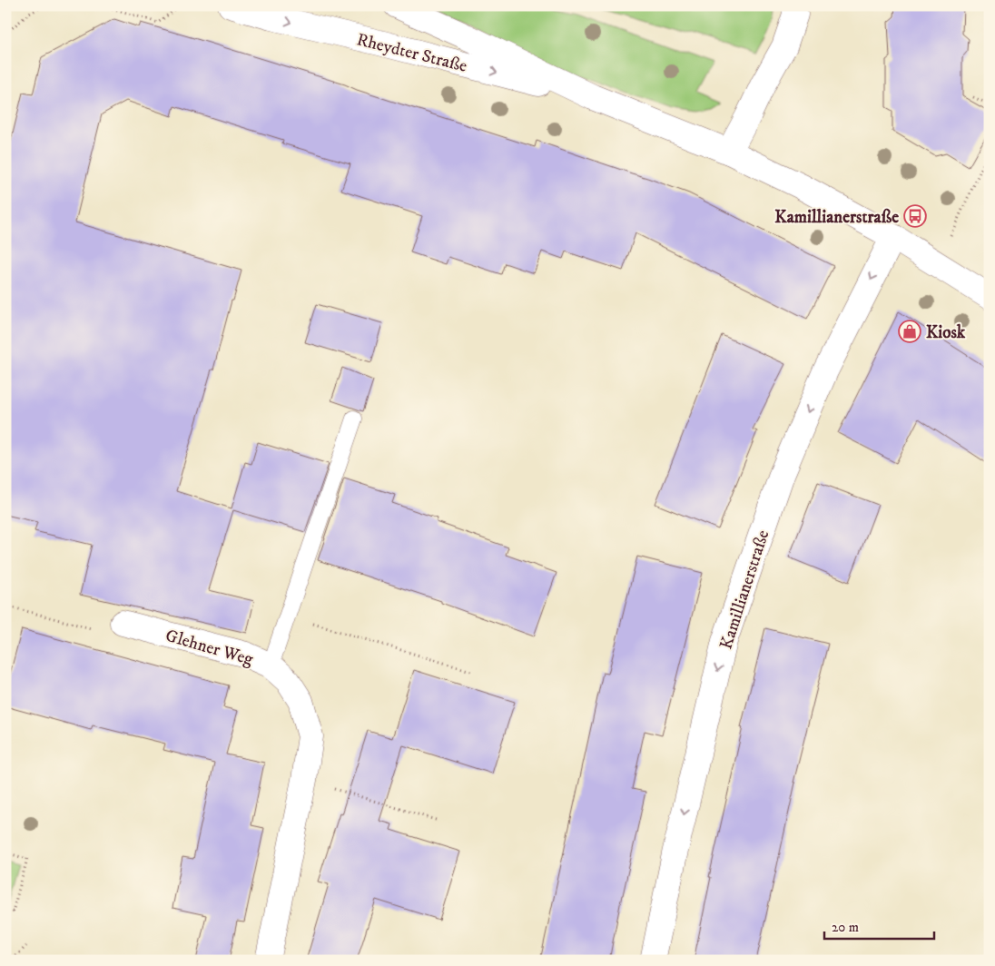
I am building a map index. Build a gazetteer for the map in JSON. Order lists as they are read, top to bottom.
{
  "streets": {
    "street": ["Rheydter Straße", "Kamillianerstraße", "Glehner Weg"]
  },
  "crossings": [
    ["Rheydter Straße", "Kamillianerstraße"]
  ],
  "one_way": ["Kamillianerstraße"],
  "places": {
    "bus stop": ["Kamillianerstraße"],
    "shop": ["Kiosk"]
  },
  "scale_bar": "20 m"
}
